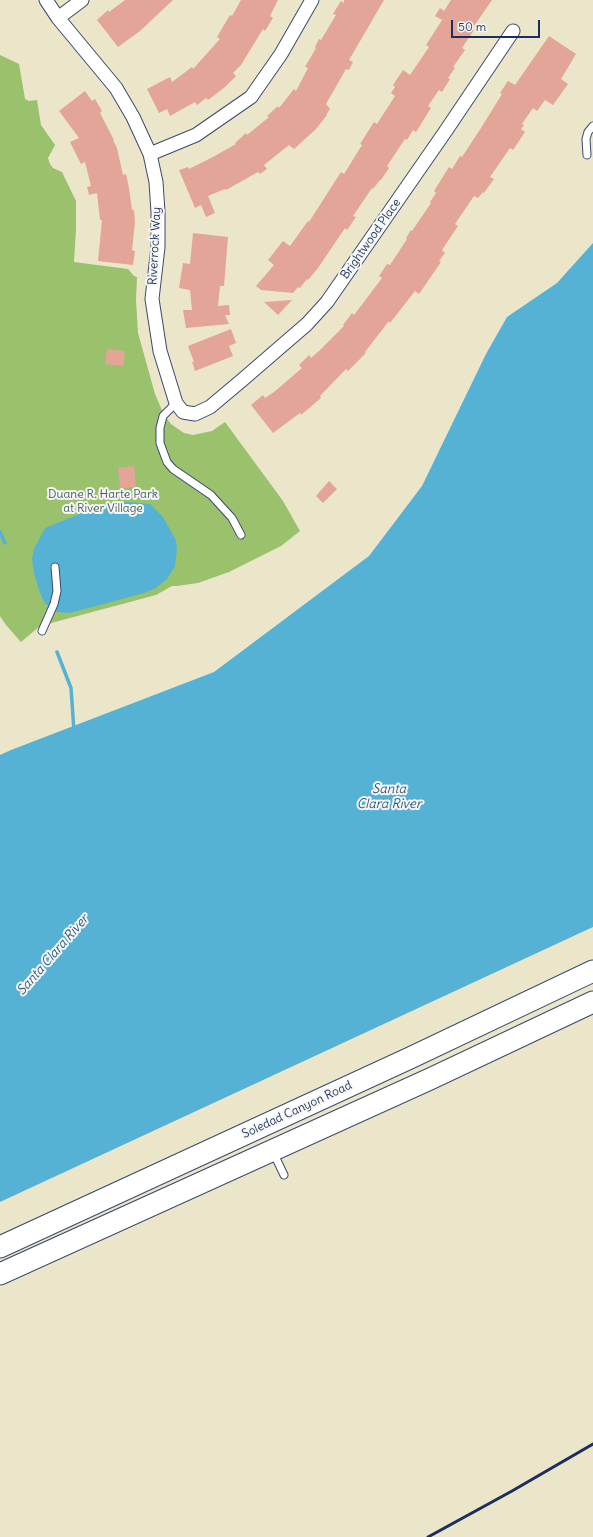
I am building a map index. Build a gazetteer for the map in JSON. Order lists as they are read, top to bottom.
{
  "streets": {
    "main road": ["Soledad Canyon Road"],
    "street": ["Brightwood Place", "Riverrock Way"]
  },
  "crossings": [
    ["Brightwood Place", "Riverrock Way"]
  ],
  "water": ["Santa Clara River"],
  "parks": ["Duane R. Harte Park at River Village"],
  "scale_bar": "50 m"
}
